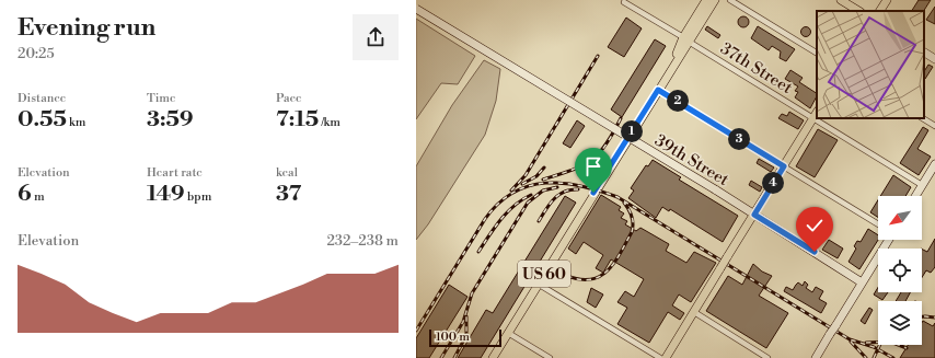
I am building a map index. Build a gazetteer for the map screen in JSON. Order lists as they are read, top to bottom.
{
  "streets": {
    "main road": ["39th Street", "US 60"],
    "street": ["37th Street"]
  },
  "crossings": [
    ["37th Street", "US 60"]
  ],
  "scale_bar": "100 m",
  "north": "bottom left",
  "page": {
    "heading": ["Evening run", "20:25"],
    "stats": [
      ["Distance", "0.55 km"],
      ["Time", "3:59"],
      ["Pace", "7:15 /km"],
      ["Elevation", "6 m"],
      ["Heart rate", "149 bpm"],
      ["kcal", "37"]
    ],
    "pins": [
      "2",
      "1",
      "3",
      "4"
    ],
    "chart": ["Elevation", "232–238 m"],
    "scale": "100 m"
  }
}
